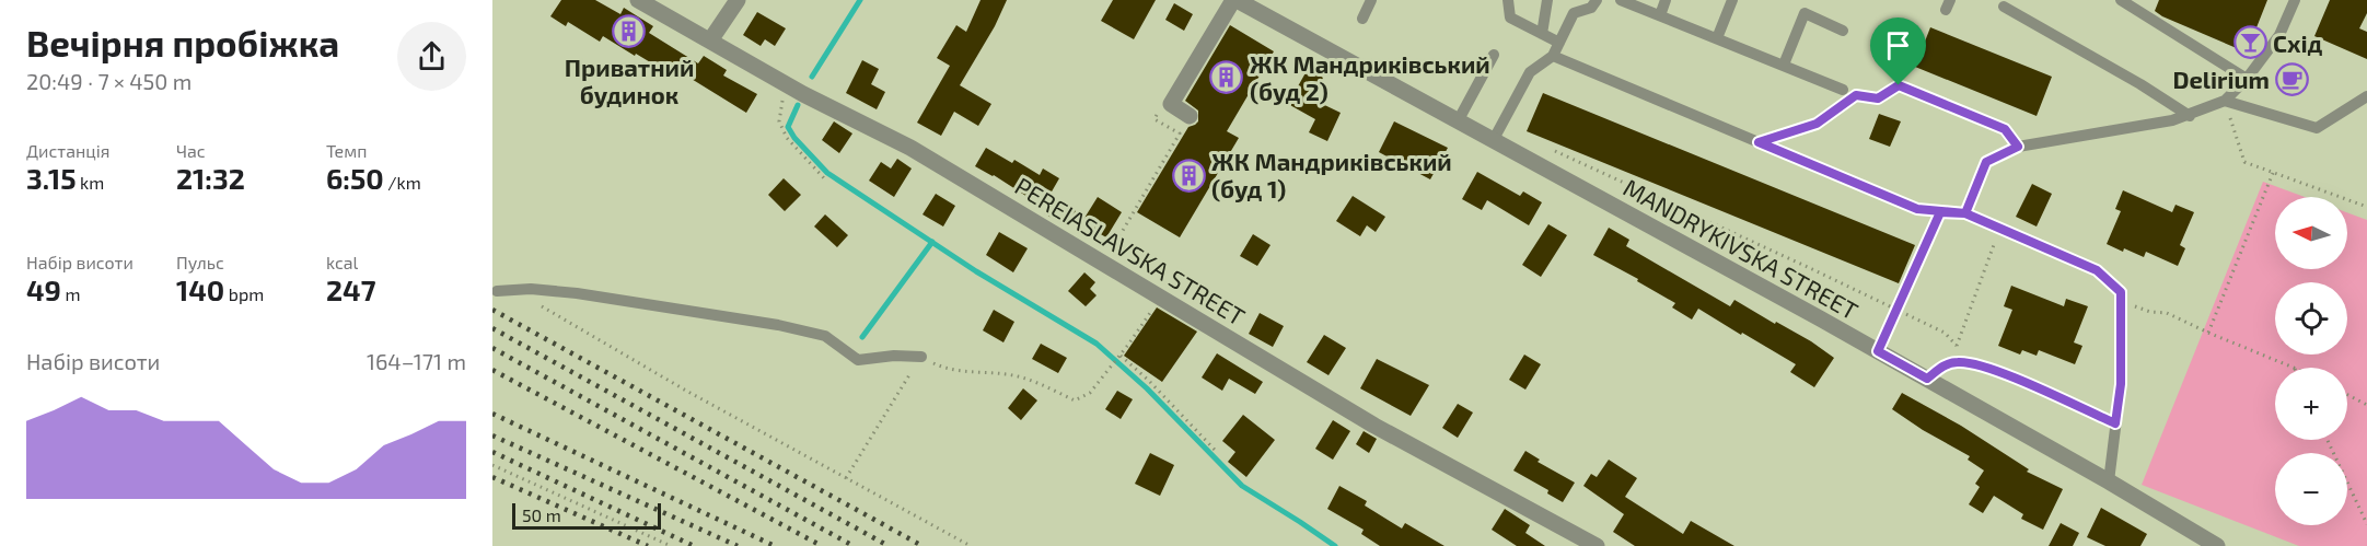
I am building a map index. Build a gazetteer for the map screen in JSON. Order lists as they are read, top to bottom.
{
  "streets": {
    "street": ["MANDRYKIVSKA STREET", "PEREIASLAVSKA STREET"]
  },
  "places": {
    "building": ["Приватний будинок", "ЖК Мандриківський (буд 2)", "ЖК Мандриківський (буд 1)"],
    "bar": ["Схід"],
    "cafe": ["Delirium"]
  },
  "scale_bar": "50 m",
  "north": "left",
  "page": {
    "heading": ["Вечірня пробіжка", "20:49 · 7 × 450 m"],
    "stats": [
      ["Дистанція", "3.15 km"],
      ["Час", "21:32"],
      ["Темп", "6:50 /km"],
      ["Набір висоти", "49 m"],
      ["Пульс", "140 bpm"],
      ["kcal", "247"]
    ],
    "map_buttons": ["+", "−"],
    "chart": ["Набір висоти", "164–171 m"],
    "scale": "50 m"
  }
}
